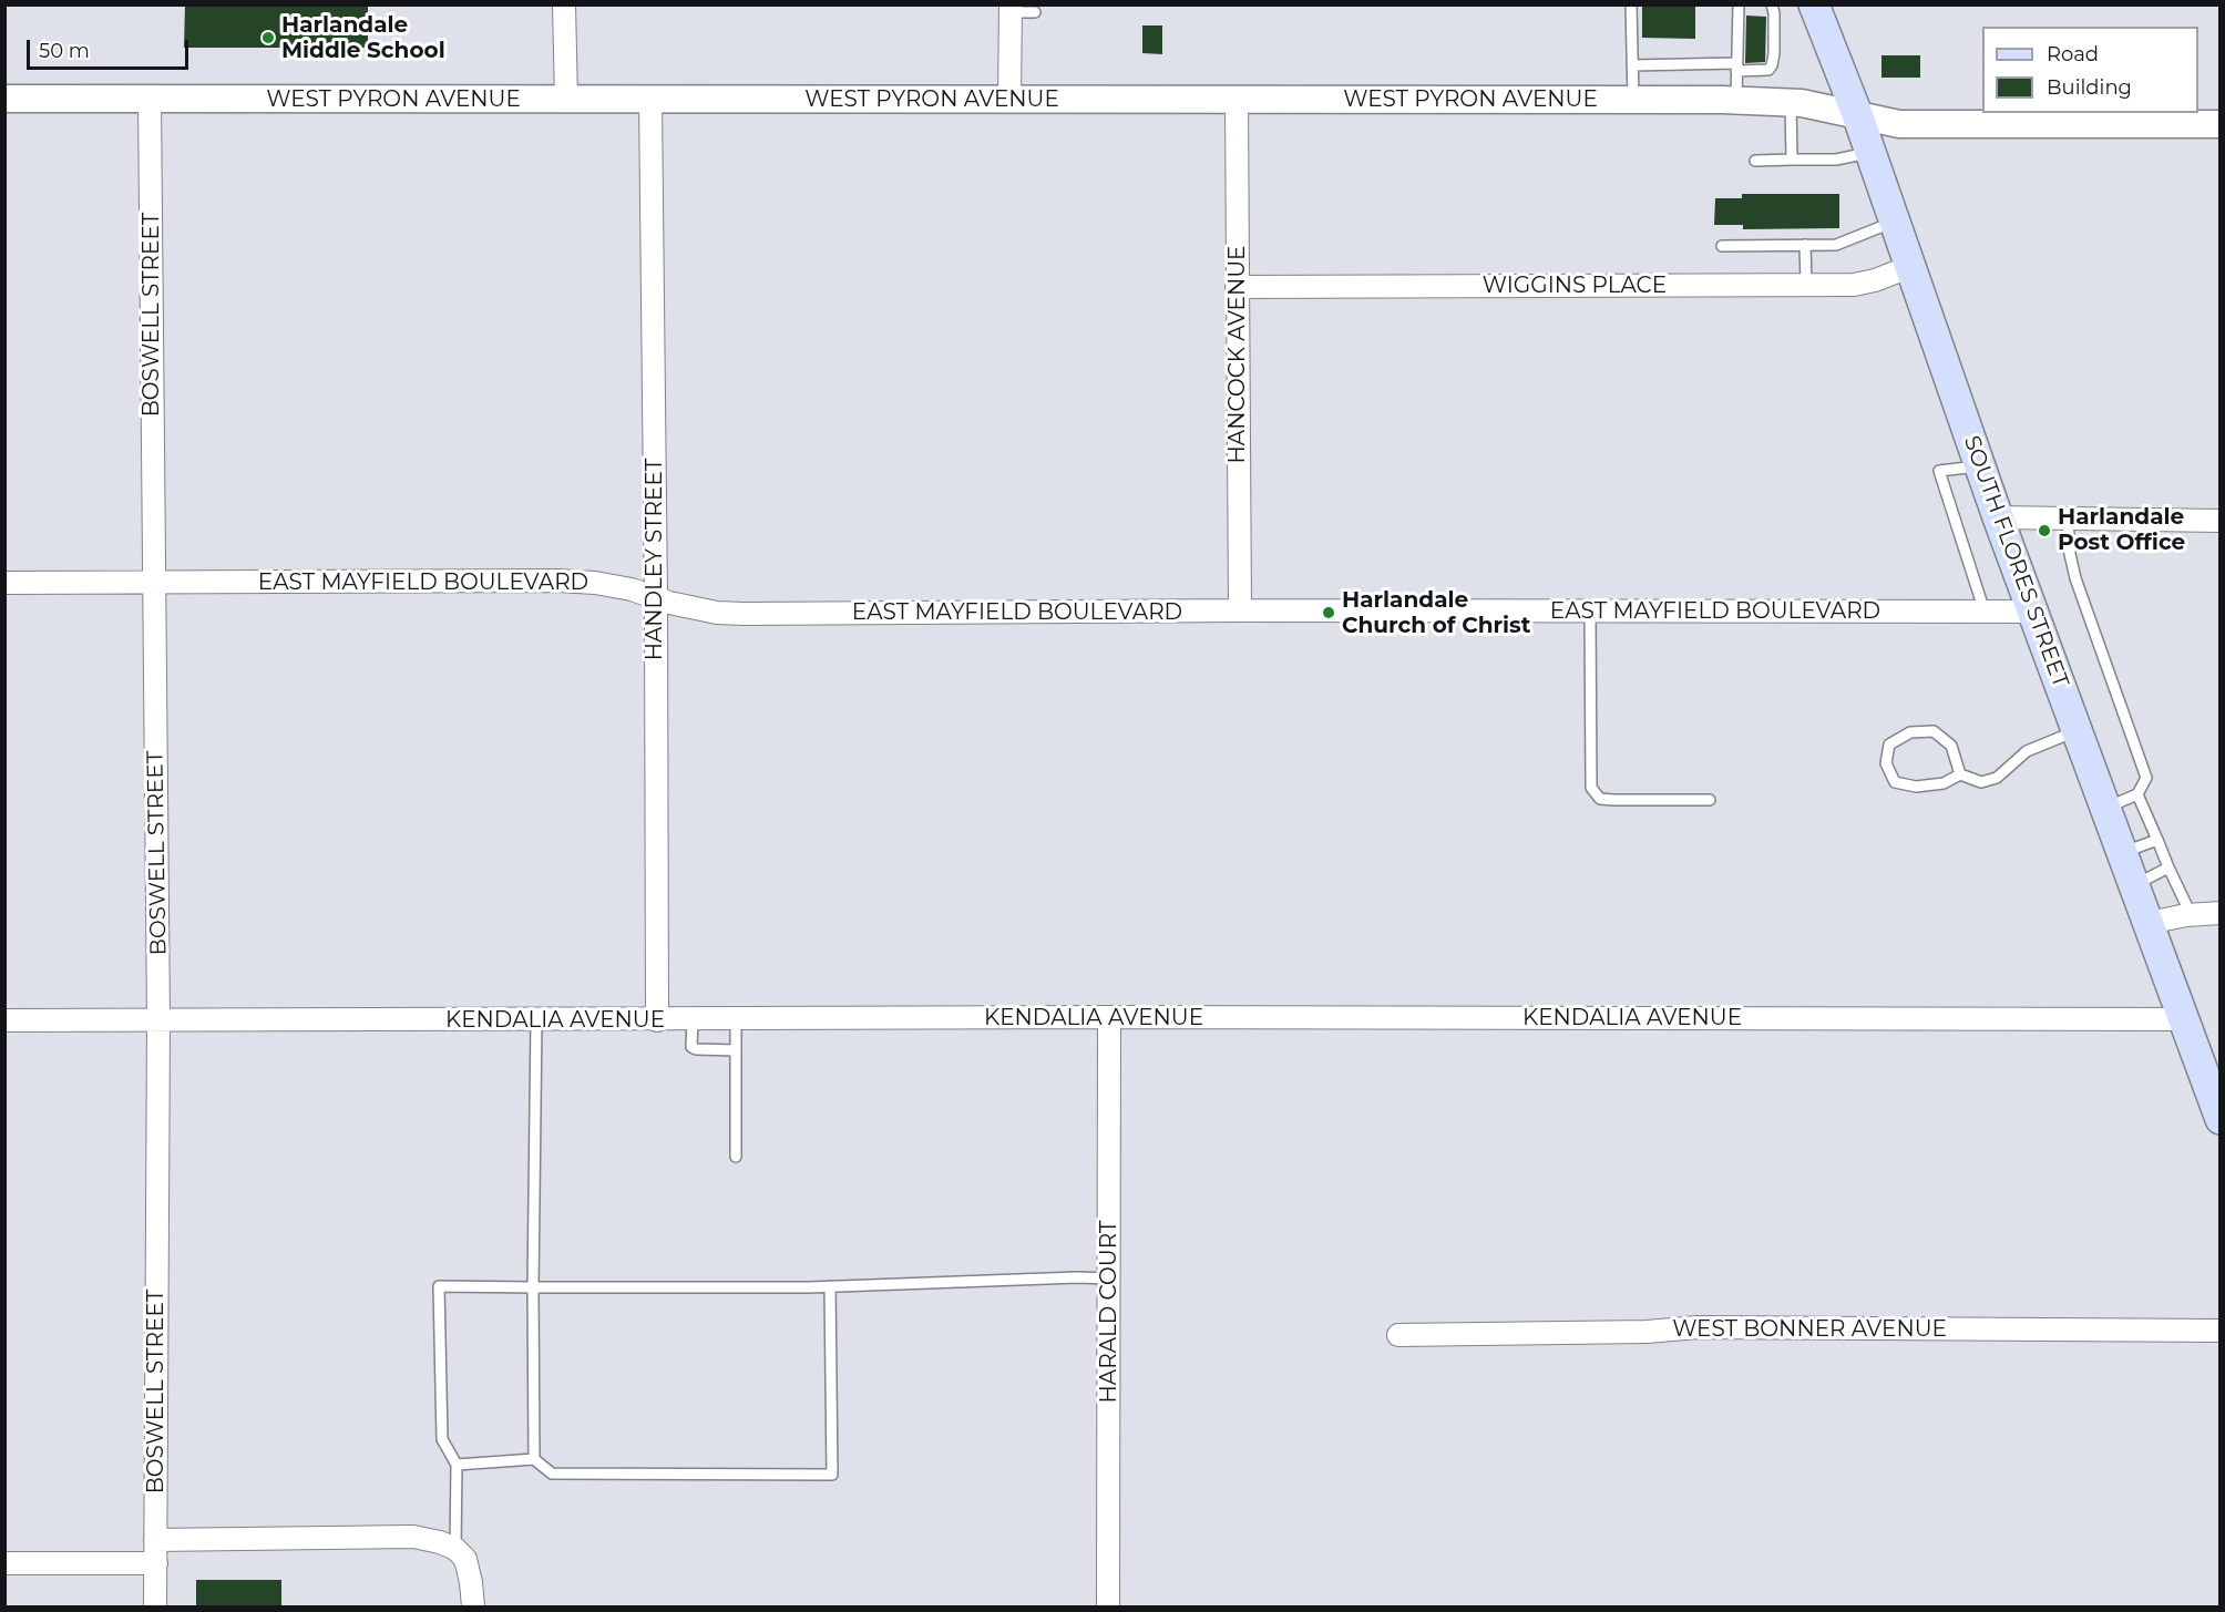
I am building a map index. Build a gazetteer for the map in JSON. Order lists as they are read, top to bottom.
{
  "streets": {
    "main road": ["SOUTH FLORES STREET"],
    "street": [
      "WEST PYRON AVENUE",
      "WIGGINS PLACE",
      "BOSWELL STREET",
      "HANCOCK AVENUE",
      "HANDLEY STREET",
      "EAST MAYFIELD BOULEVARD",
      "KENDALIA AVENUE",
      "HARALD COURT",
      "WEST BONNER AVENUE"
    ]
  },
  "crossings": [
    ["WEST PYRON AVENUE", "BOSWELL STREET"],
    ["WEST PYRON AVENUE", "HANCOCK AVENUE"],
    ["WEST PYRON AVENUE", "HANDLEY STREET"],
    ["WEST PYRON AVENUE", "SOUTH FLORES STREET"],
    ["WIGGINS PLACE", "HANCOCK AVENUE"],
    ["WIGGINS PLACE", "SOUTH FLORES STREET"],
    ["BOSWELL STREET", "EAST MAYFIELD BOULEVARD"],
    ["BOSWELL STREET", "KENDALIA AVENUE"],
    ["HANCOCK AVENUE", "EAST MAYFIELD BOULEVARD"],
    ["HANDLEY STREET", "EAST MAYFIELD BOULEVARD"],
    ["HANDLEY STREET", "KENDALIA AVENUE"],
    ["SOUTH FLORES STREET", "EAST MAYFIELD BOULEVARD"],
    ["SOUTH FLORES STREET", "KENDALIA AVENUE"],
    ["KENDALIA AVENUE", "HARALD COURT"]
  ],
  "places": ["Harlandale Middle School", "Harlandale Post Office", "Harlandale Church of Christ"],
  "legend": ["Road", "Building"],
  "scale_bar": "50 m"
}
